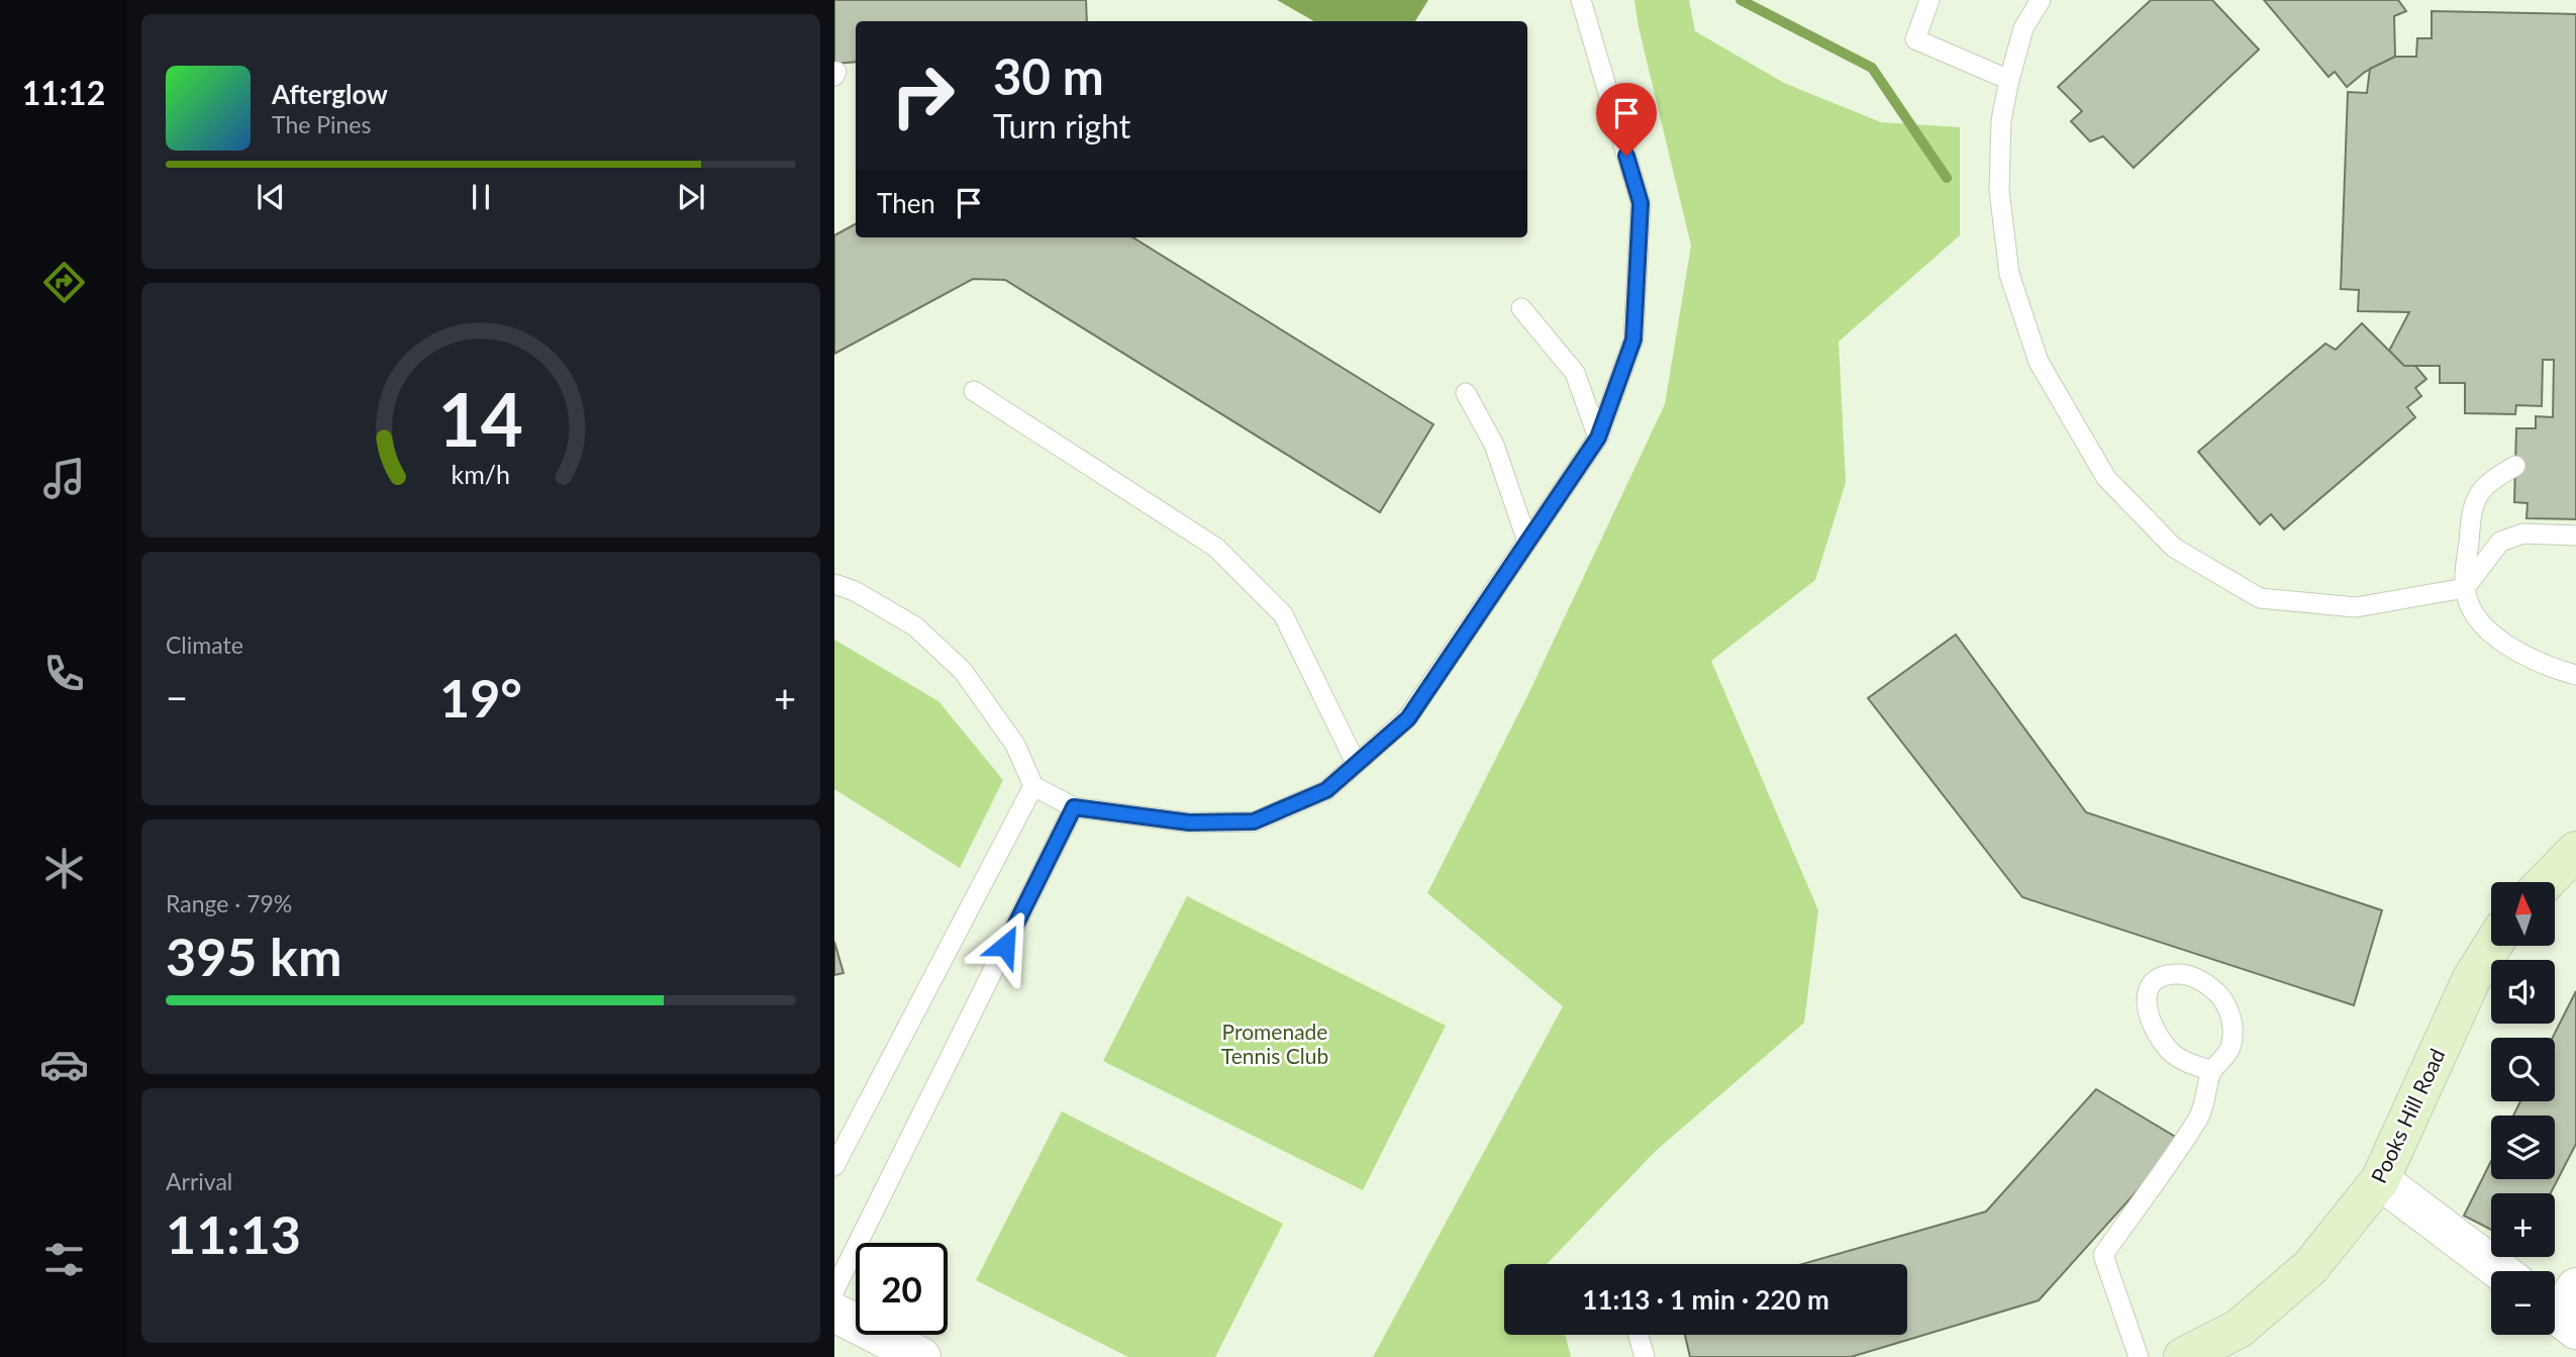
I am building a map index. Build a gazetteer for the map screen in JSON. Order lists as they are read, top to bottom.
{
  "streets": {
    "street": ["Pooks Hill Road"]
  },
  "parks": ["Promenade Tennis Club"],
  "north": "top",
  "page": {
    "tabs": "11:12",
    "turn": ["30 m", "Turn right"],
    "song": ["Afterglow", "The Pines"],
    "then": "Then",
    "tile": [
      "Climate",
      ["Range · 79%", "395 km"],
      ["Arrival", "11:13"]
    ],
    "heat": ["−", "19°", "+"],
    "map_buttons": ["+", "−"],
    "limit": "20",
    "trip": "11:13 · 1 min · 220 m",
    "gauge": ["14", "km/h"]
  }
}
